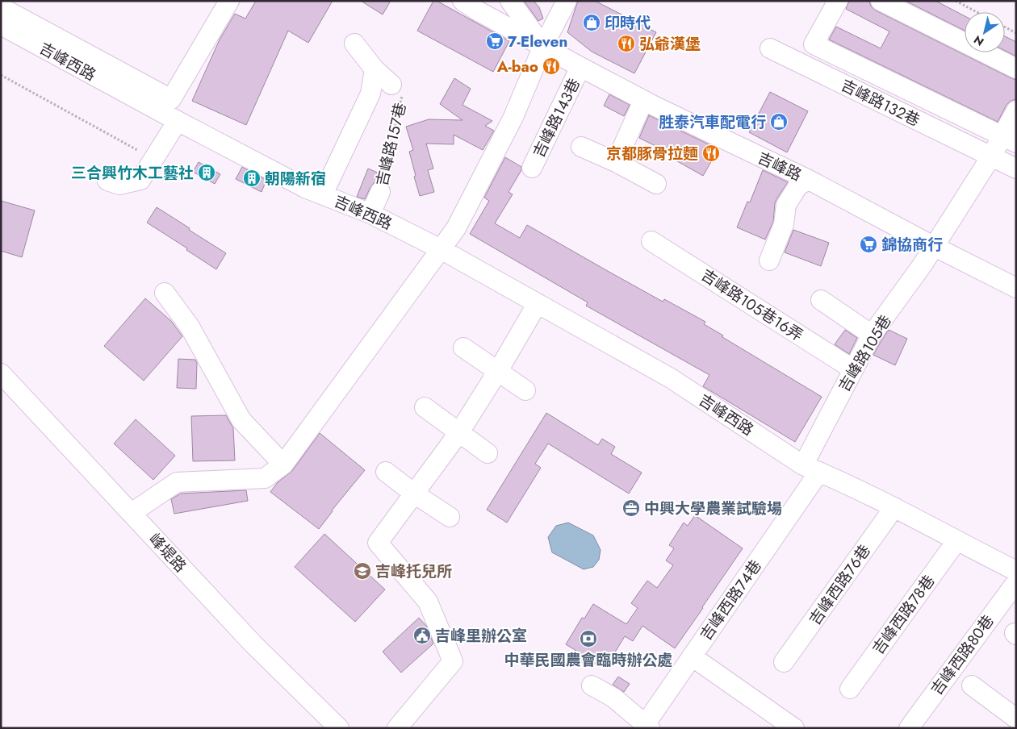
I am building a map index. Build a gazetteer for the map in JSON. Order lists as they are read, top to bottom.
{
  "streets": {
    "street": [
      "吉峰西路",
      "吉峰路132巷",
      "吉峰路143巷",
      "吉峰路157巷",
      "吉峰路",
      "吉峰路105巷16弄",
      "吉峰路105巷",
      "峰堤路",
      "吉峰西路76巷",
      "吉峰西路74巷",
      "吉峰西路78巷",
      "吉峰西路80巷"
    ]
  },
  "crossings": [
    ["吉峰西路", "吉峰路157巷"],
    ["吉峰西路", "吉峰路105巷"],
    ["吉峰西路", "吉峰西路76巷"],
    ["吉峰西路", "吉峰西路74巷"],
    ["吉峰西路", "吉峰西路78巷"],
    ["吉峰路143巷", "吉峰路"],
    ["吉峰路", "吉峰路105巷"],
    ["吉峰路105巷16弄", "吉峰路105巷"],
    ["吉峰路105巷", "吉峰西路74巷"]
  ],
  "places": {
    "shop": ["印時代", "胜泰汽車配電行"],
    "supermarket": ["7-Eleven", "錦協商行"],
    "restaurant": ["弘爺漢堡", "A-bao", "京都豚骨拉麵"],
    "building": ["三合興竹木工藝社", "朝陽新宿"],
    "office": ["中興大學農業試驗場"],
    "school or university": ["吉峰托兒所"],
    "public building": ["吉峰里辦公室"],
    "bank": ["中華民國農會臨時辦公處"]
  },
  "north": "bottom left"
}
